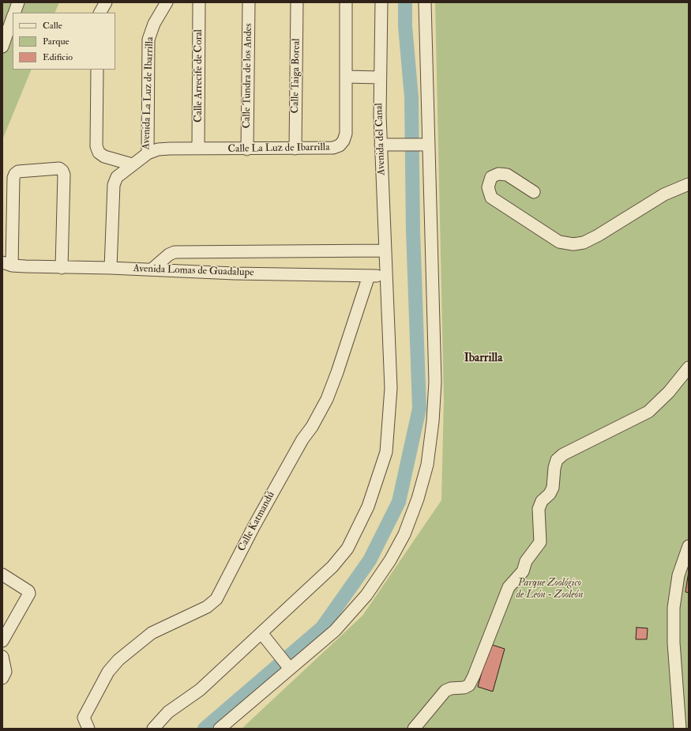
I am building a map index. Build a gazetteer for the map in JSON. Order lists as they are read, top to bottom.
{
  "streets": {
    "street": [
      "Calle Arrecife de Coral",
      "Calle Tundra de los Andes",
      "Calle Taiga Boreal",
      "Avenida La Luz de Ibarrilla",
      "Avenida del Canal",
      "Calle La Luz de Ibarrilla",
      "Avenida Lomas de Guadalupe",
      "Calle Katmandú"
    ]
  },
  "crossings": [
    ["Calle Arrecife de Coral", "Calle La Luz de Ibarrilla"],
    ["Calle Tundra de los Andes", "Calle La Luz de Ibarrilla"],
    ["Calle Taiga Boreal", "Calle La Luz de Ibarrilla"],
    ["Avenida La Luz de Ibarrilla", "Calle La Luz de Ibarrilla"],
    ["Avenida La Luz de Ibarrilla", "Avenida Lomas de Guadalupe"],
    ["Avenida del Canal", "Avenida Lomas de Guadalupe"],
    ["Avenida Lomas de Guadalupe", "Calle Katmandú"]
  ],
  "districts": ["Ibarrilla"],
  "parks": ["Parque Zoológico de León - Zooleón"],
  "legend": ["Calle", "Parque", "Edificio"]
}
